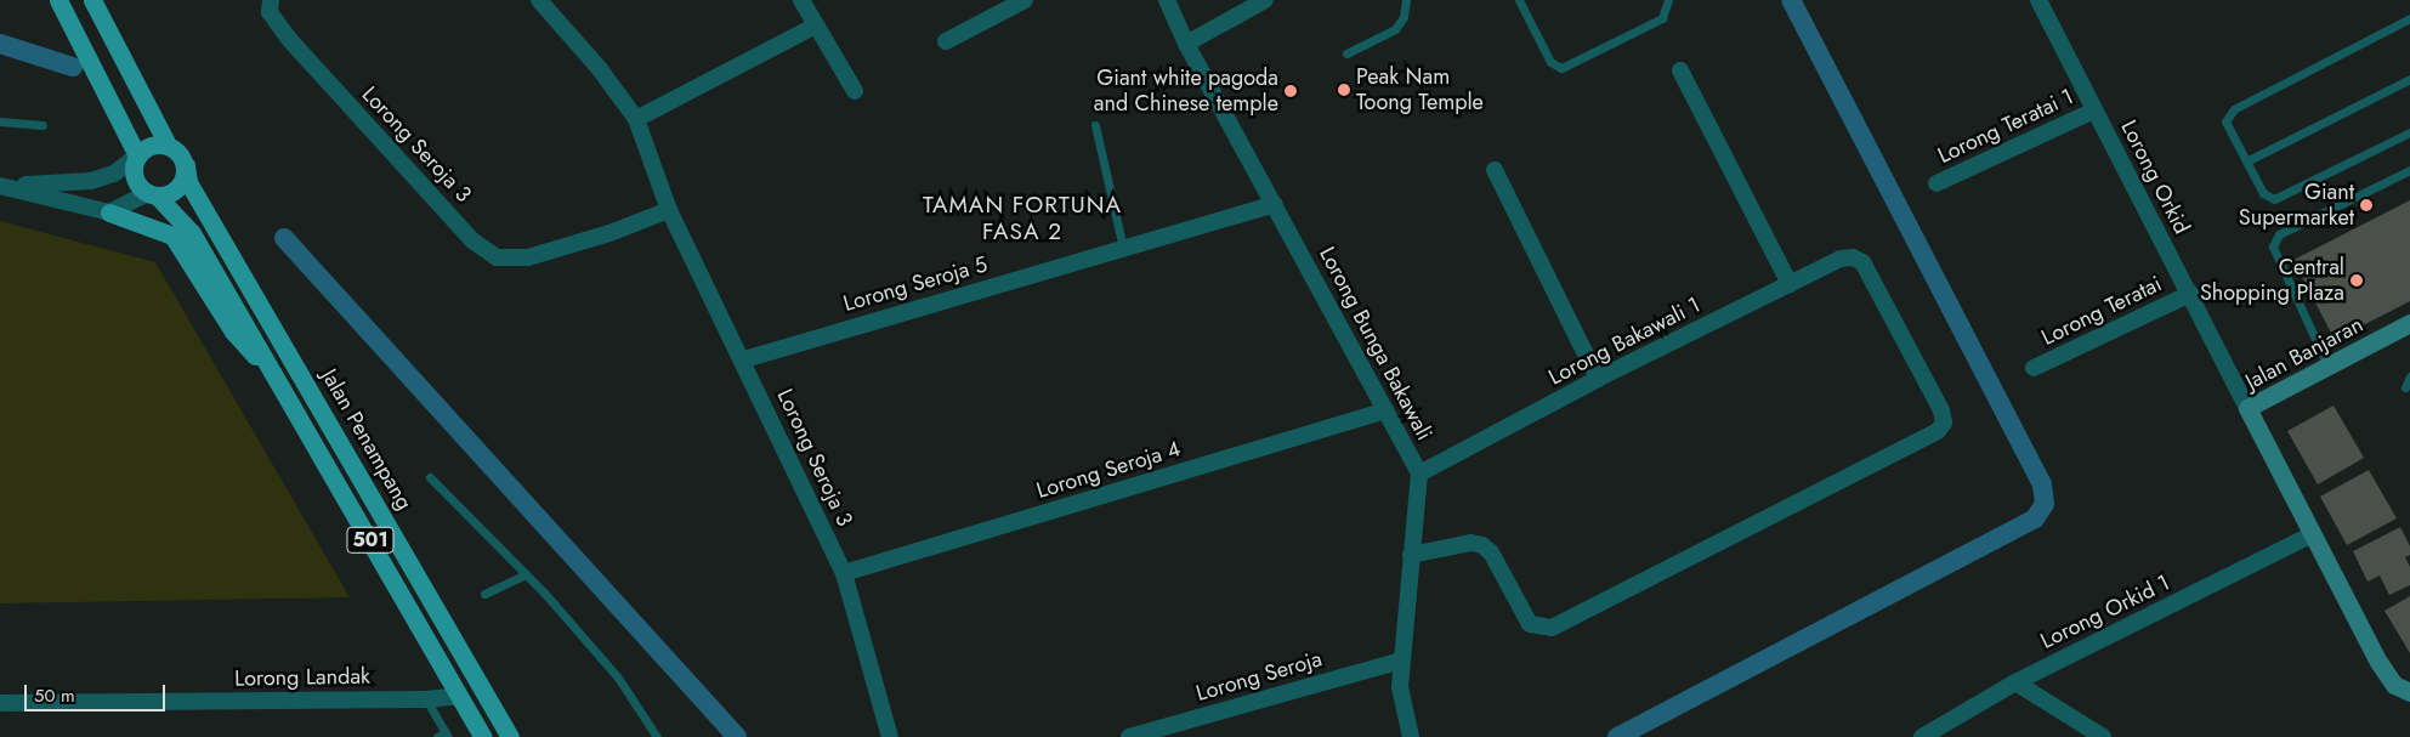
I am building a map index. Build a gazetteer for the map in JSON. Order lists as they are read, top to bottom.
{
  "streets": {
    "main road": ["Jalan Penampang", "501"],
    "street": [
      "Lorong Teratai 1",
      "Lorong Seroja 3",
      "Lorong Orkid",
      "Lorong Seroja 5",
      "Lorong Teratai",
      "Lorong Bakawali 1",
      "Lorong Bunga Bakawali",
      "Jalan Banjaran",
      "Lorong Seroja 4",
      "Lorong Orkid 1",
      "Lorong Seroja",
      "Lorong Landak"
    ]
  },
  "crossings": [
    ["Lorong Teratai 1", "Lorong Orkid"],
    ["Lorong Seroja 3", "Lorong Seroja 5"],
    ["Lorong Seroja 3", "Lorong Seroja 4"],
    ["Lorong Orkid", "Lorong Teratai"],
    ["Lorong Orkid", "Jalan Banjaran"],
    ["Lorong Seroja 5", "Lorong Bunga Bakawali"],
    ["Lorong Bakawali 1", "Lorong Bunga Bakawali"],
    ["Lorong Bunga Bakawali", "Lorong Seroja 4"],
    ["Lorong Bunga Bakawali", "Lorong Seroja"],
    ["Jalan Banjaran", "Lorong Orkid 1"],
    ["Jalan Penampang", "501"],
    ["501", "Lorong Landak"]
  ],
  "districts": ["TAMAN FORTUNA FASA 2"],
  "places": [
    "Peak Nam Toong Temple",
    "Giant white pagoda and Chinese temple",
    "Giant Supermarket",
    "Central Shopping Plaza"
  ],
  "scale_bar": "50 m"
}
